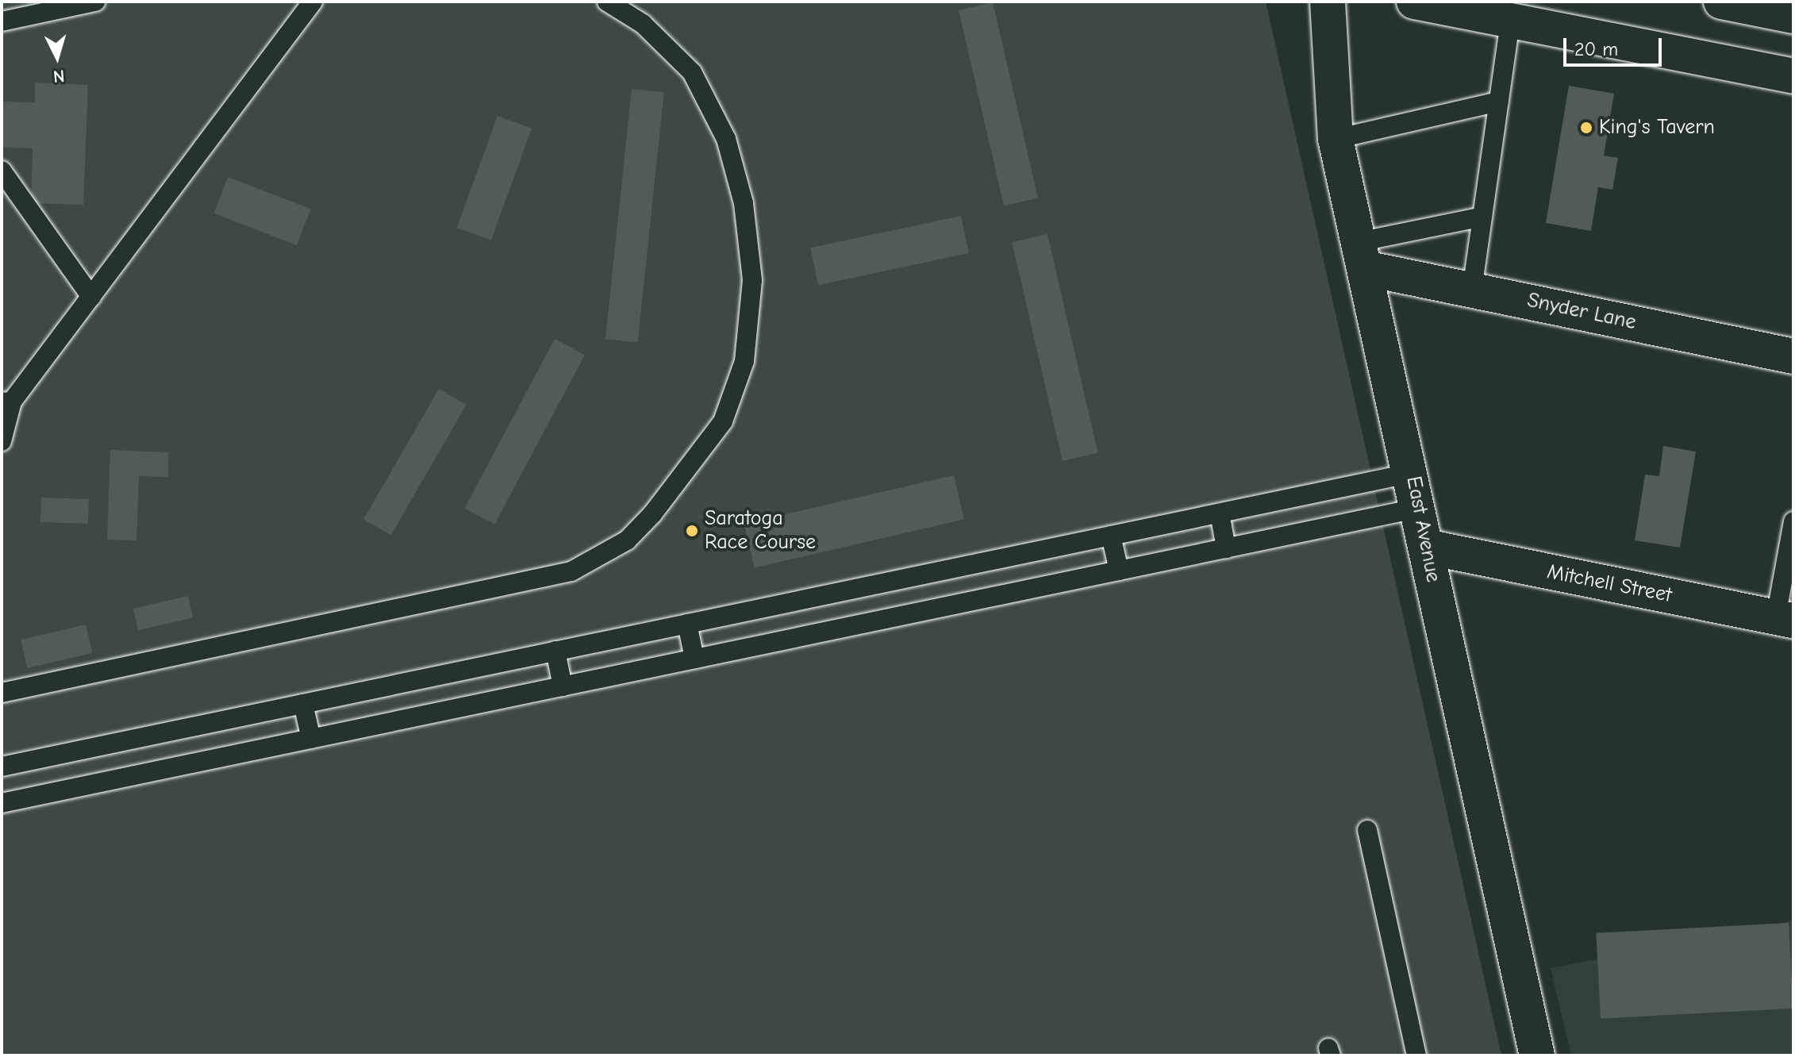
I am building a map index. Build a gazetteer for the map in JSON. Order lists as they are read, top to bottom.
{
  "streets": {
    "street": ["Snyder Lane", "East Avenue", "Mitchell Street"]
  },
  "crossings": [
    ["Snyder Lane", "East Avenue"],
    ["East Avenue", "Mitchell Street"]
  ],
  "places": ["King's Tavern", "Saratoga Race Course"],
  "scale_bar": "20 m",
  "north": "bottom"
}
